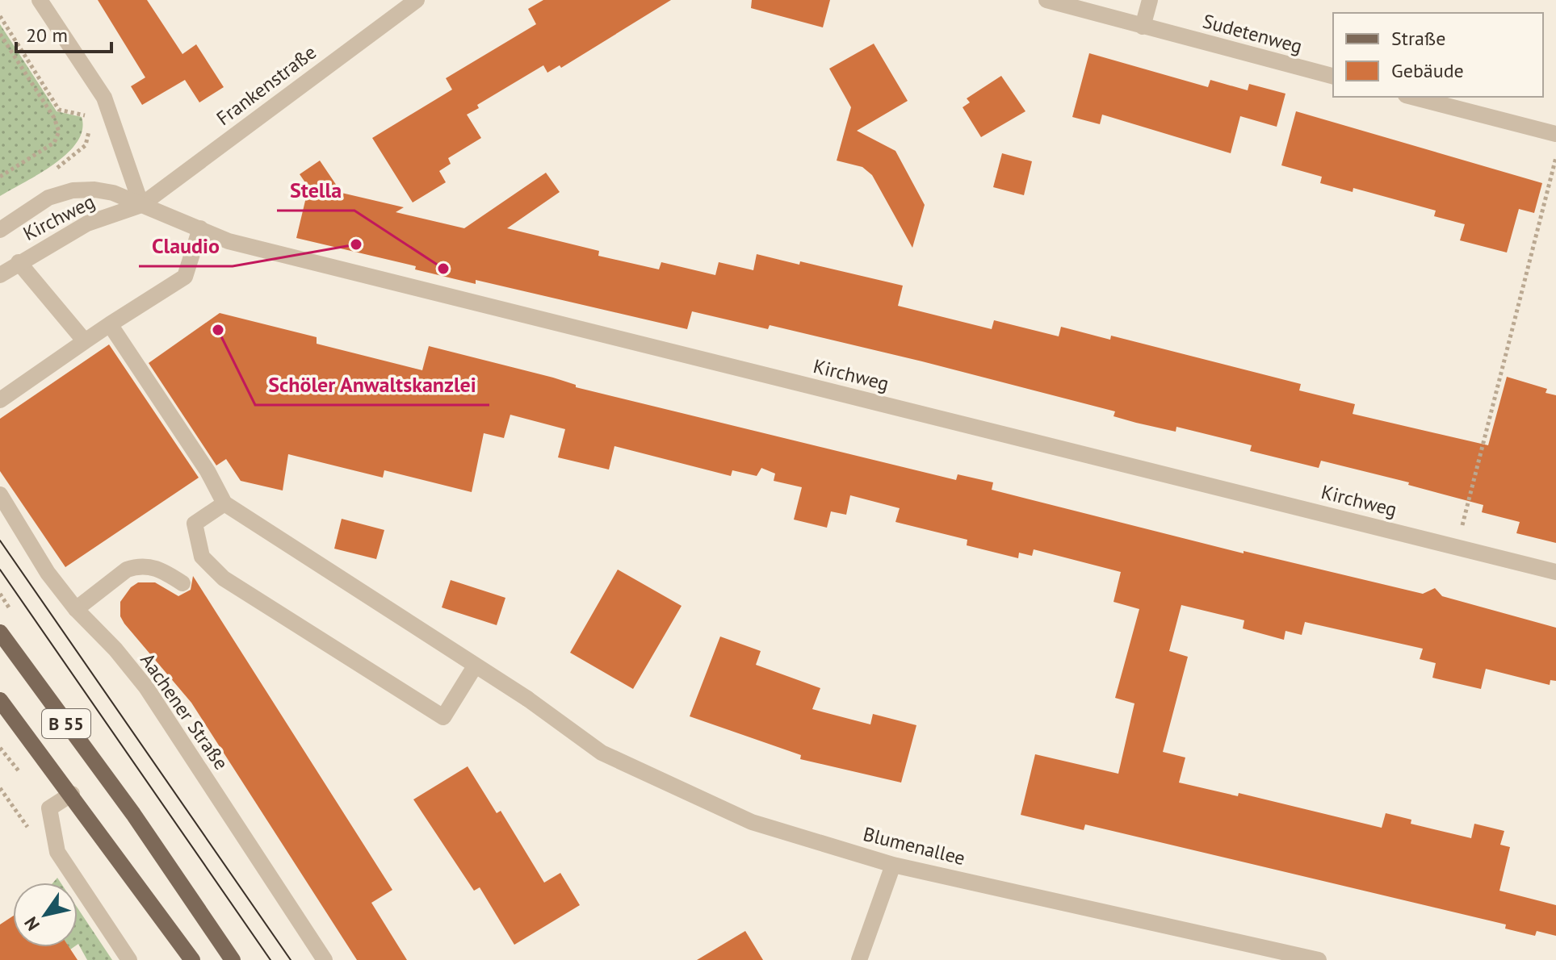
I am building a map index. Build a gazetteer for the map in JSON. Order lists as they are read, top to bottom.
{
  "streets": {
    "main road": ["B 55"],
    "street": [
      "Sudetenweg",
      "Frankenstraße",
      "Kirchweg",
      "Aachener Straße",
      "Blumenallee"
    ]
  },
  "crossings": [
    ["Frankenstraße", "Kirchweg"]
  ],
  "places": ["Claudio", "Stella", "Schöler Anwaltskanzlei"],
  "legend": ["Straße", "Gebäude"],
  "scale_bar": "20 m",
  "north": "bottom left"
}
